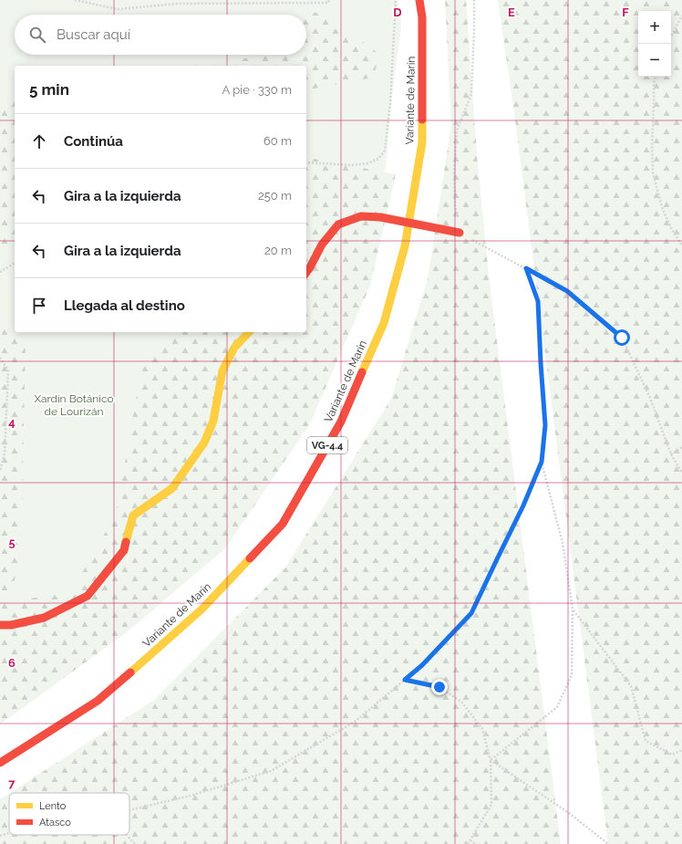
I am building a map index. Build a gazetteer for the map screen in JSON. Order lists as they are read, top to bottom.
{
  "streets": {
    "main road": ["Variante de Marín", "VG-4.4"]
  },
  "parks": ["Xardín Botánico de Lourizán"],
  "legend": ["Lento", "Atasco"],
  "page": {
    "map_buttons": ["+", "−"],
    "search": "Buscar aquí",
    "heading": ["5 min", "A pie · 330 m"],
    "list": [
      ["Continúa", "60 m"],
      ["Gira a la izquierda", "250 m"],
      ["Gira a la izquierda", "20 m"],
      "Llegada al destino"
    ]
  },
  "grid": {
    "columns": ["D", "E", "F"],
    "rows": [
      "4",
      "5",
      "6",
      "7"
    ]
  }
}
